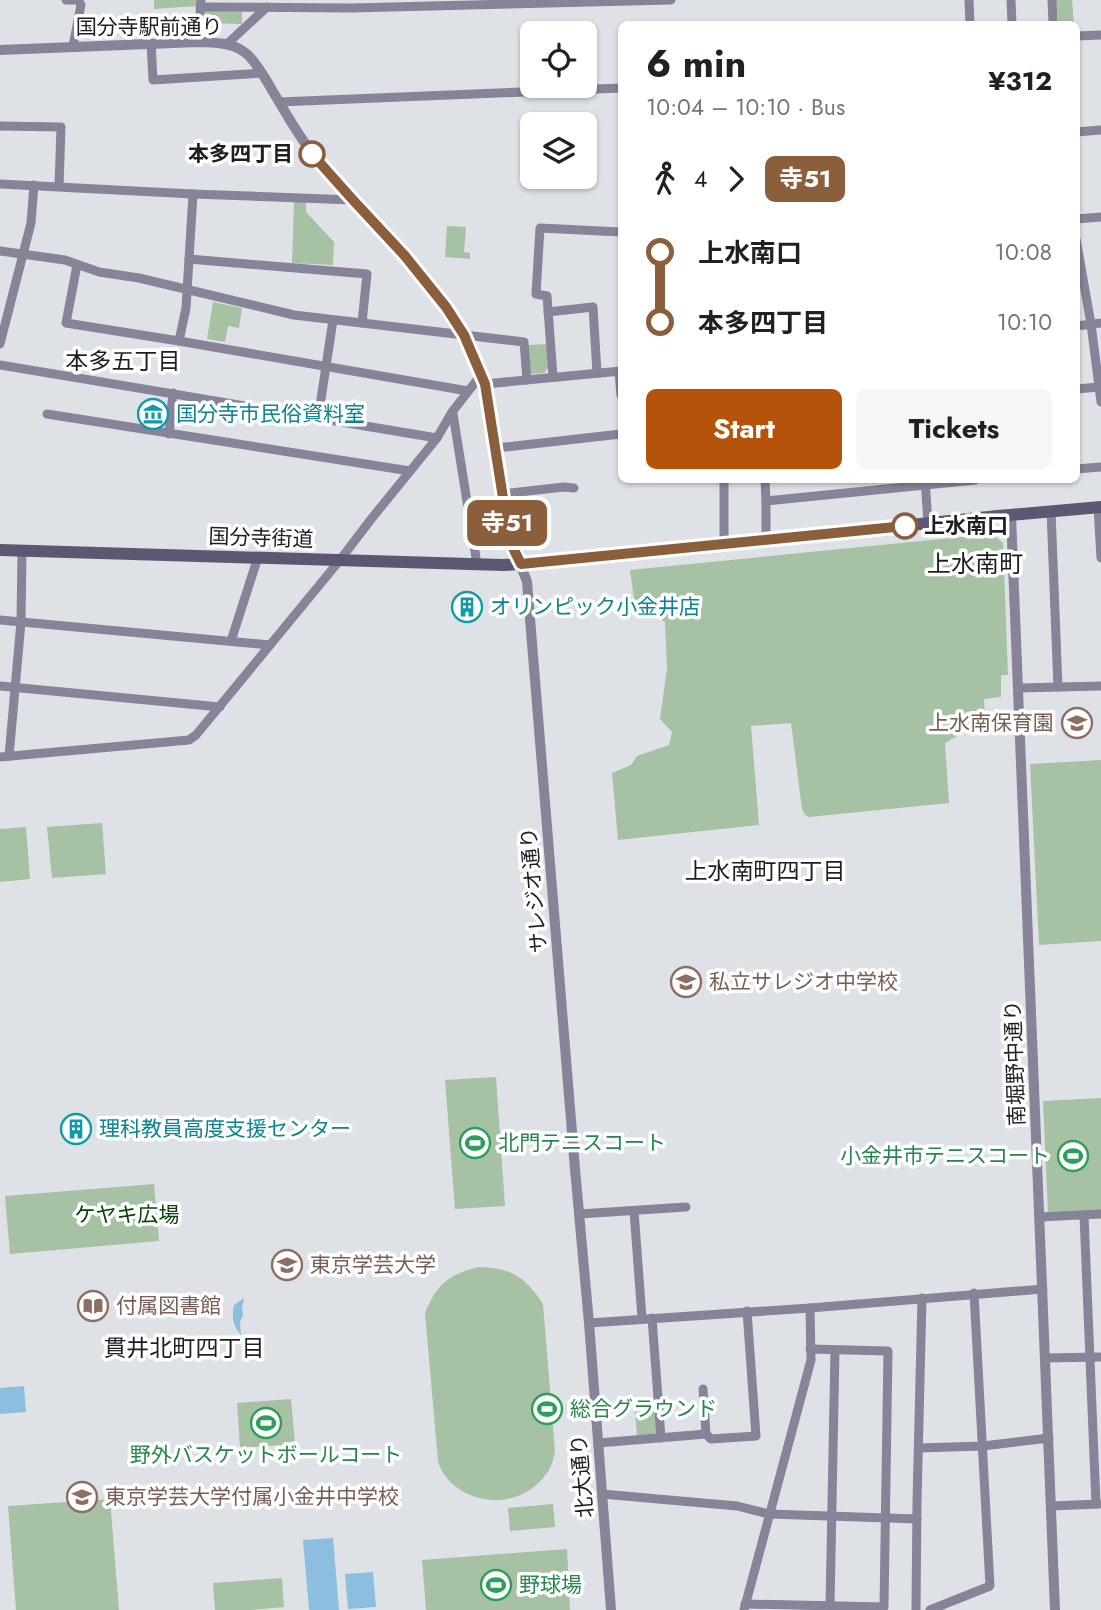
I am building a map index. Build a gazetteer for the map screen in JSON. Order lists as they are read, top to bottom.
{
  "streets": {
    "main road": ["国分寺街道"],
    "street": [
      "国分寺駅前通り",
      "サレジオ通り",
      "南堀野中通り",
      "北大通り"
    ]
  },
  "crossings": [
    ["国分寺駅前通り", "国分寺街道"],
    ["国分寺駅前通り", "サレジオ通り"],
    ["国分寺街道", "サレジオ通り"],
    ["国分寺街道", "南堀野中通り"],
    ["サレジオ通り", "北大通り"]
  ],
  "districts": [
    "本多五丁目",
    "上水南町",
    "上水南町四丁目",
    "貫井北町四丁目"
  ],
  "parks": ["ケヤキ広場"],
  "places": {
    "other": ["本多四丁目", "上水南口"],
    "museum": ["国分寺市民俗資料室"],
    "building": ["オリンピック小金井店", "理科教員高度支援センター"],
    "school or university": [
      "上水南保育園",
      "私立サレジオ中学校",
      "東京学芸大学",
      "東京学芸大学付属小金井中学校"
    ],
    "sports": [
      "北門テニスコート",
      "小金井市テニスコート",
      "総合グラウンド",
      "野外バスケットボールコート",
      "野球場"
    ],
    "library": ["付属図書館"]
  },
  "lines": ["bus line 寺51"],
  "page": {
    "on_map": "寺51",
    "heading": ["6 min", "10:04 – 10:10 · Bus", "¥312"],
    "legs": ["4", "寺51"],
    "list": [
      {
        "name": "上水南口",
        "value": "10:08"
      },
      {
        "name": "本多四丁目",
        "value": "10:10"
      }
    ],
    "buttons": ["Start", "Tickets"]
  }
}
